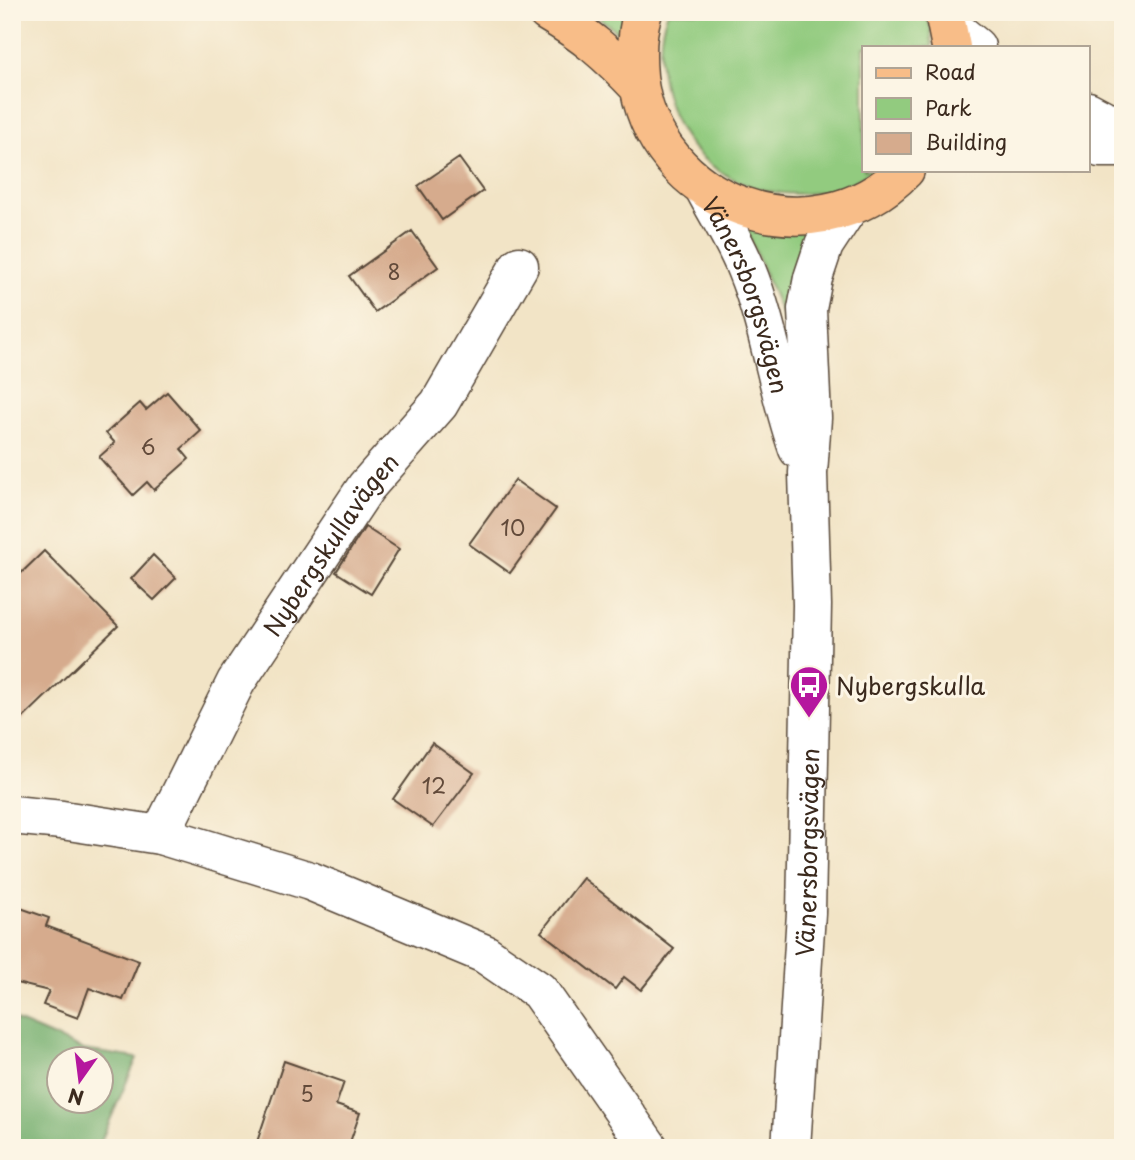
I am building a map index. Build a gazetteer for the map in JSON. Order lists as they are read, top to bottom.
{
  "streets": {
    "main road": ["Vänersborgsvägen"],
    "street": ["Nybergskullavägen"]
  },
  "places": {
    "bus stop": ["Nybergskulla"]
  },
  "house_numbers": [
    "8",
    "6",
    "10",
    "12",
    "5"
  ],
  "legend": ["Road", "Park", "Building"],
  "north": "bottom"
}
